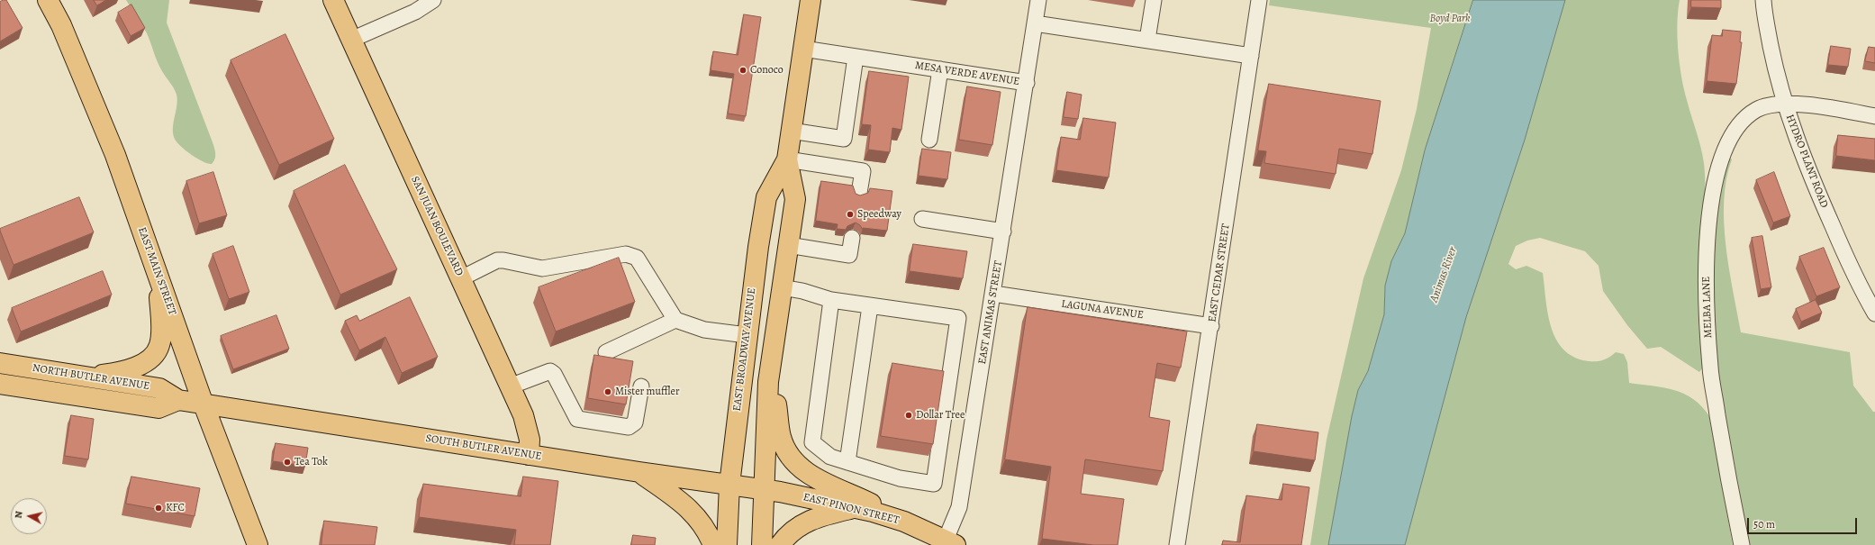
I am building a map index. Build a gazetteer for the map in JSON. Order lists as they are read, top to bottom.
{
  "streets": {
    "main road": [
      "SAN JUAN BOULEVARD",
      "EAST MAIN STREET",
      "EAST BROADWAY AVENUE",
      "NORTH BUTLER AVENUE",
      "SOUTH BUTLER AVENUE",
      "EAST PINON STREET"
    ],
    "street": [
      "MESA VERDE AVENUE",
      "HYDRO PLANT ROAD",
      "EAST CEDAR STREET",
      "MELBA LANE",
      "LAGUNA AVENUE",
      "EAST ANIMAS STREET"
    ]
  },
  "crossings": [
    ["MESA VERDE AVENUE", "EAST ANIMAS STREET"],
    ["MESA VERDE AVENUE", "EAST BROADWAY AVENUE"],
    ["HYDRO PLANT ROAD", "MELBA LANE"],
    ["SAN JUAN BOULEVARD", "SOUTH BUTLER AVENUE"],
    ["EAST MAIN STREET", "NORTH BUTLER AVENUE"],
    ["EAST MAIN STREET", "SOUTH BUTLER AVENUE"],
    ["EAST CEDAR STREET", "LAGUNA AVENUE"],
    ["LAGUNA AVENUE", "EAST ANIMAS STREET"],
    ["EAST ANIMAS STREET", "EAST PINON STREET"],
    ["EAST BROADWAY AVENUE", "SOUTH BUTLER AVENUE"],
    ["EAST BROADWAY AVENUE", "EAST PINON STREET"],
    ["NORTH BUTLER AVENUE", "SOUTH BUTLER AVENUE"],
    ["SOUTH BUTLER AVENUE", "EAST PINON STREET"]
  ],
  "water": ["Animas River"],
  "parks": ["Boyd Park"],
  "places": [
    "Conoco",
    "Speedway",
    "Mister muffler",
    "Dollar Tree",
    "Tea Tok",
    "KFC"
  ],
  "scale_bar": "50 m",
  "north": "left"
}
